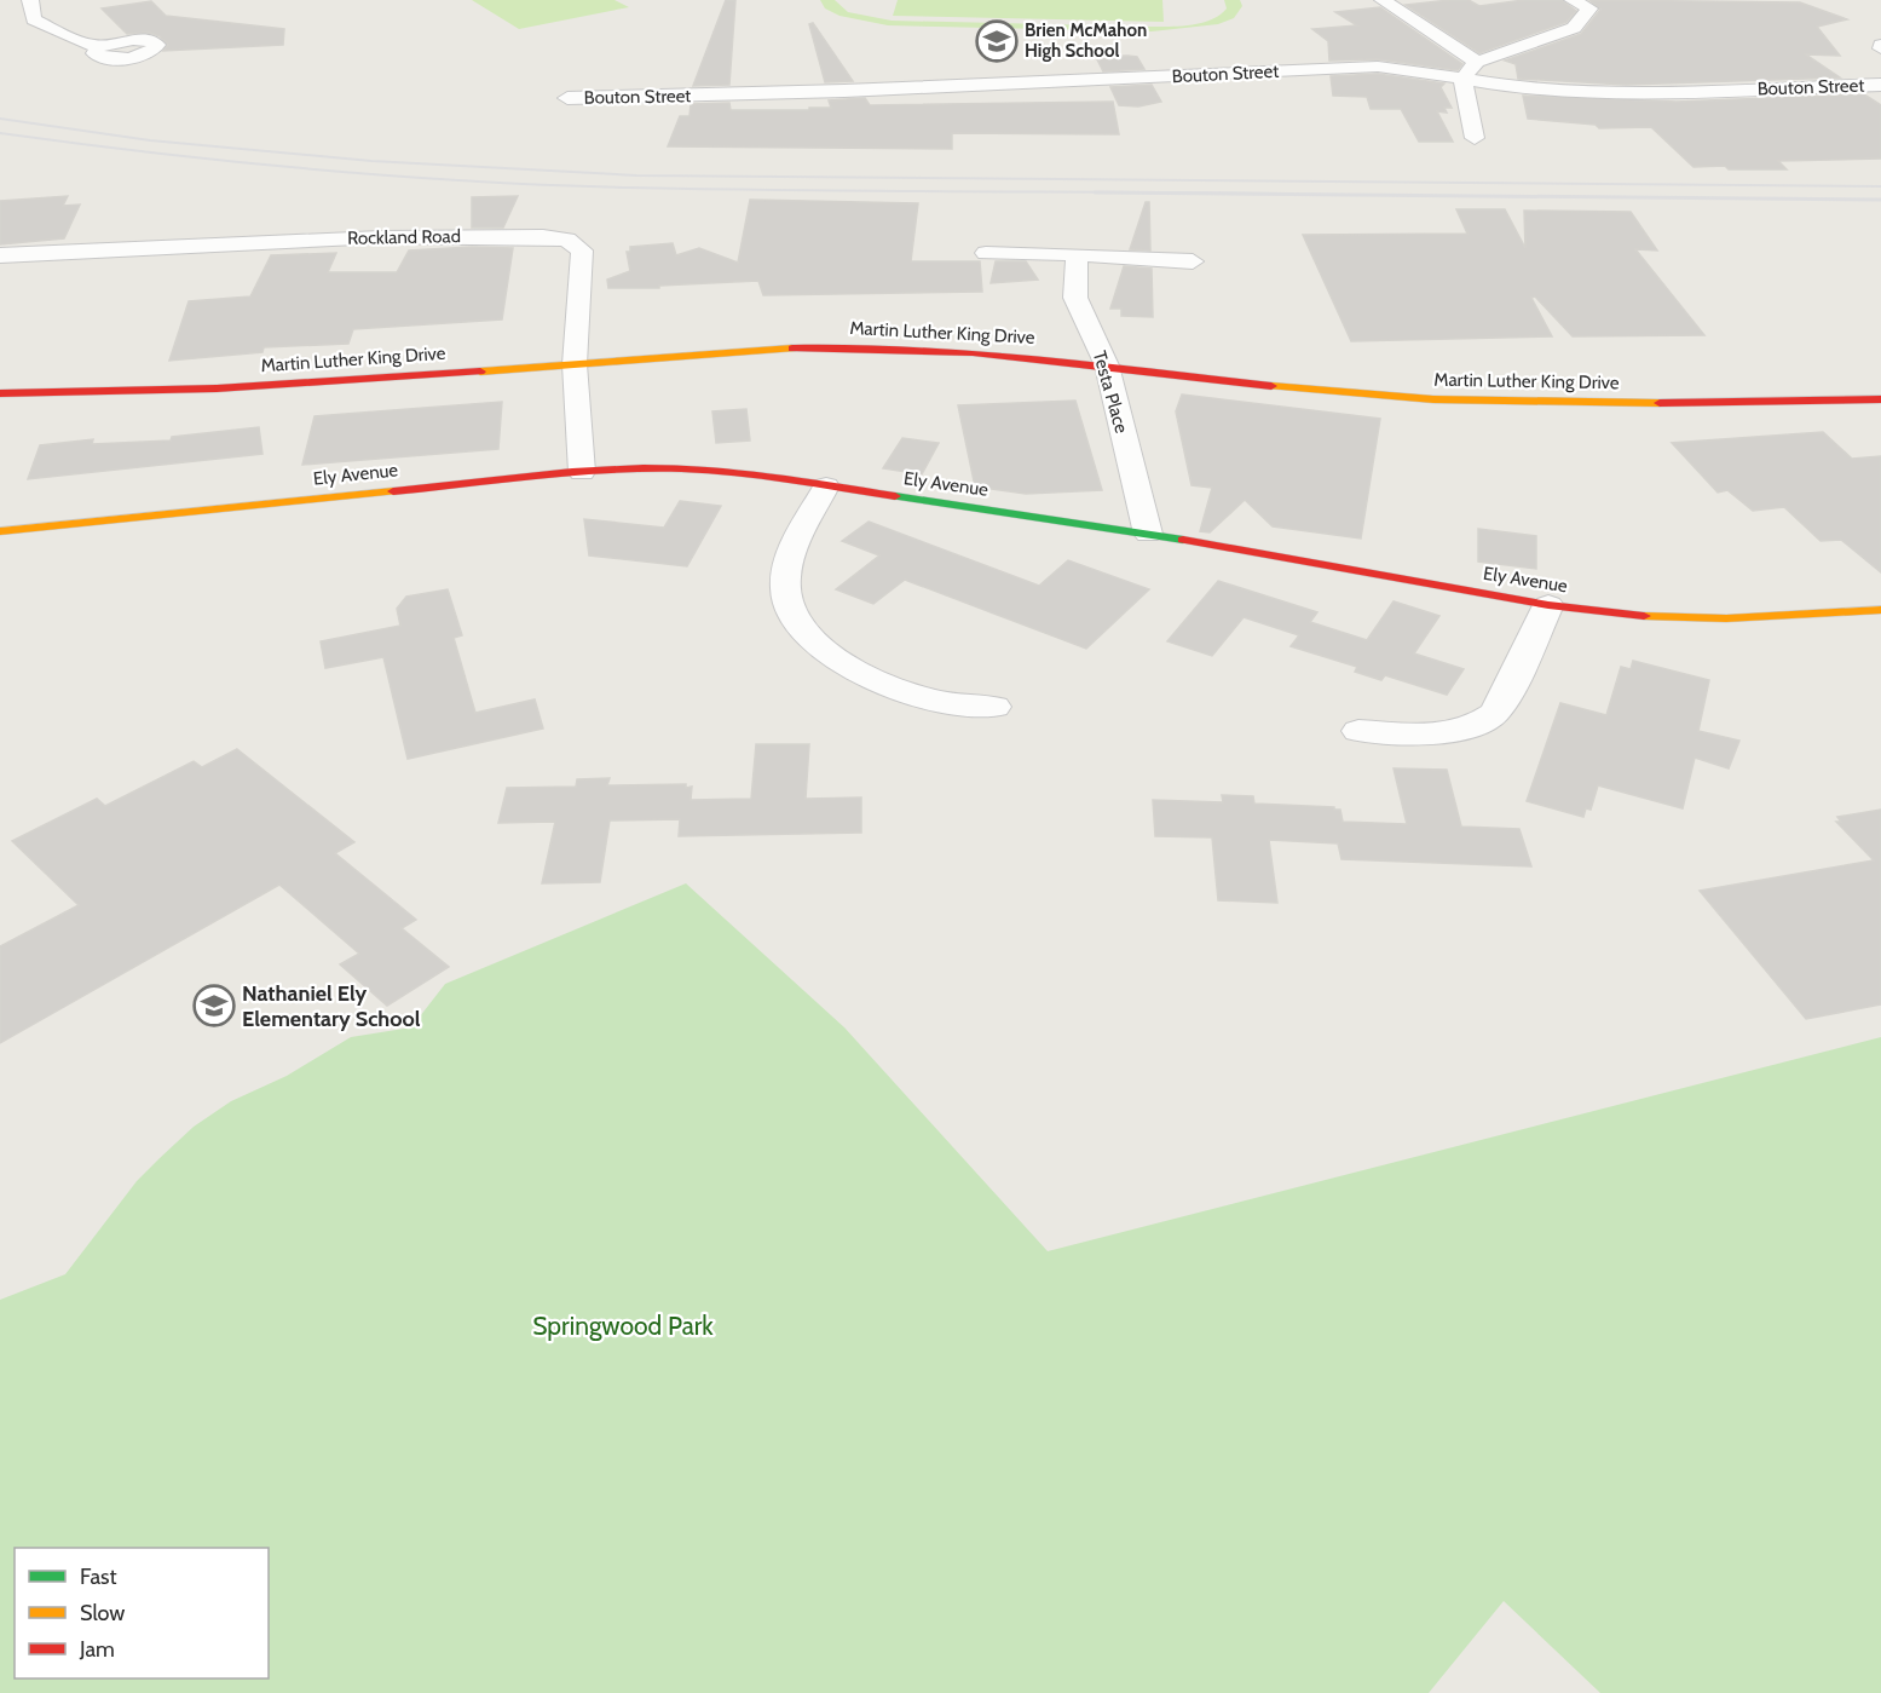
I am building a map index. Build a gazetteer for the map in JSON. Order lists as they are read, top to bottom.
{
  "streets": {
    "main road": ["Martin Luther King Drive", "Ely Avenue"],
    "street": ["Bouton Street", "Rockland Road", "Testa Place"]
  },
  "crossings": [
    ["Rockland Road", "Martin Luther King Drive"],
    ["Rockland Road", "Ely Avenue"],
    ["Martin Luther King Drive", "Testa Place"],
    ["Testa Place", "Ely Avenue"]
  ],
  "parks": ["Springwood Park"],
  "places": {
    "school or university": ["Brien McMahon High School", "Nathaniel Ely Elementary School"]
  },
  "legend": ["Fast", "Slow", "Jam"]
}
